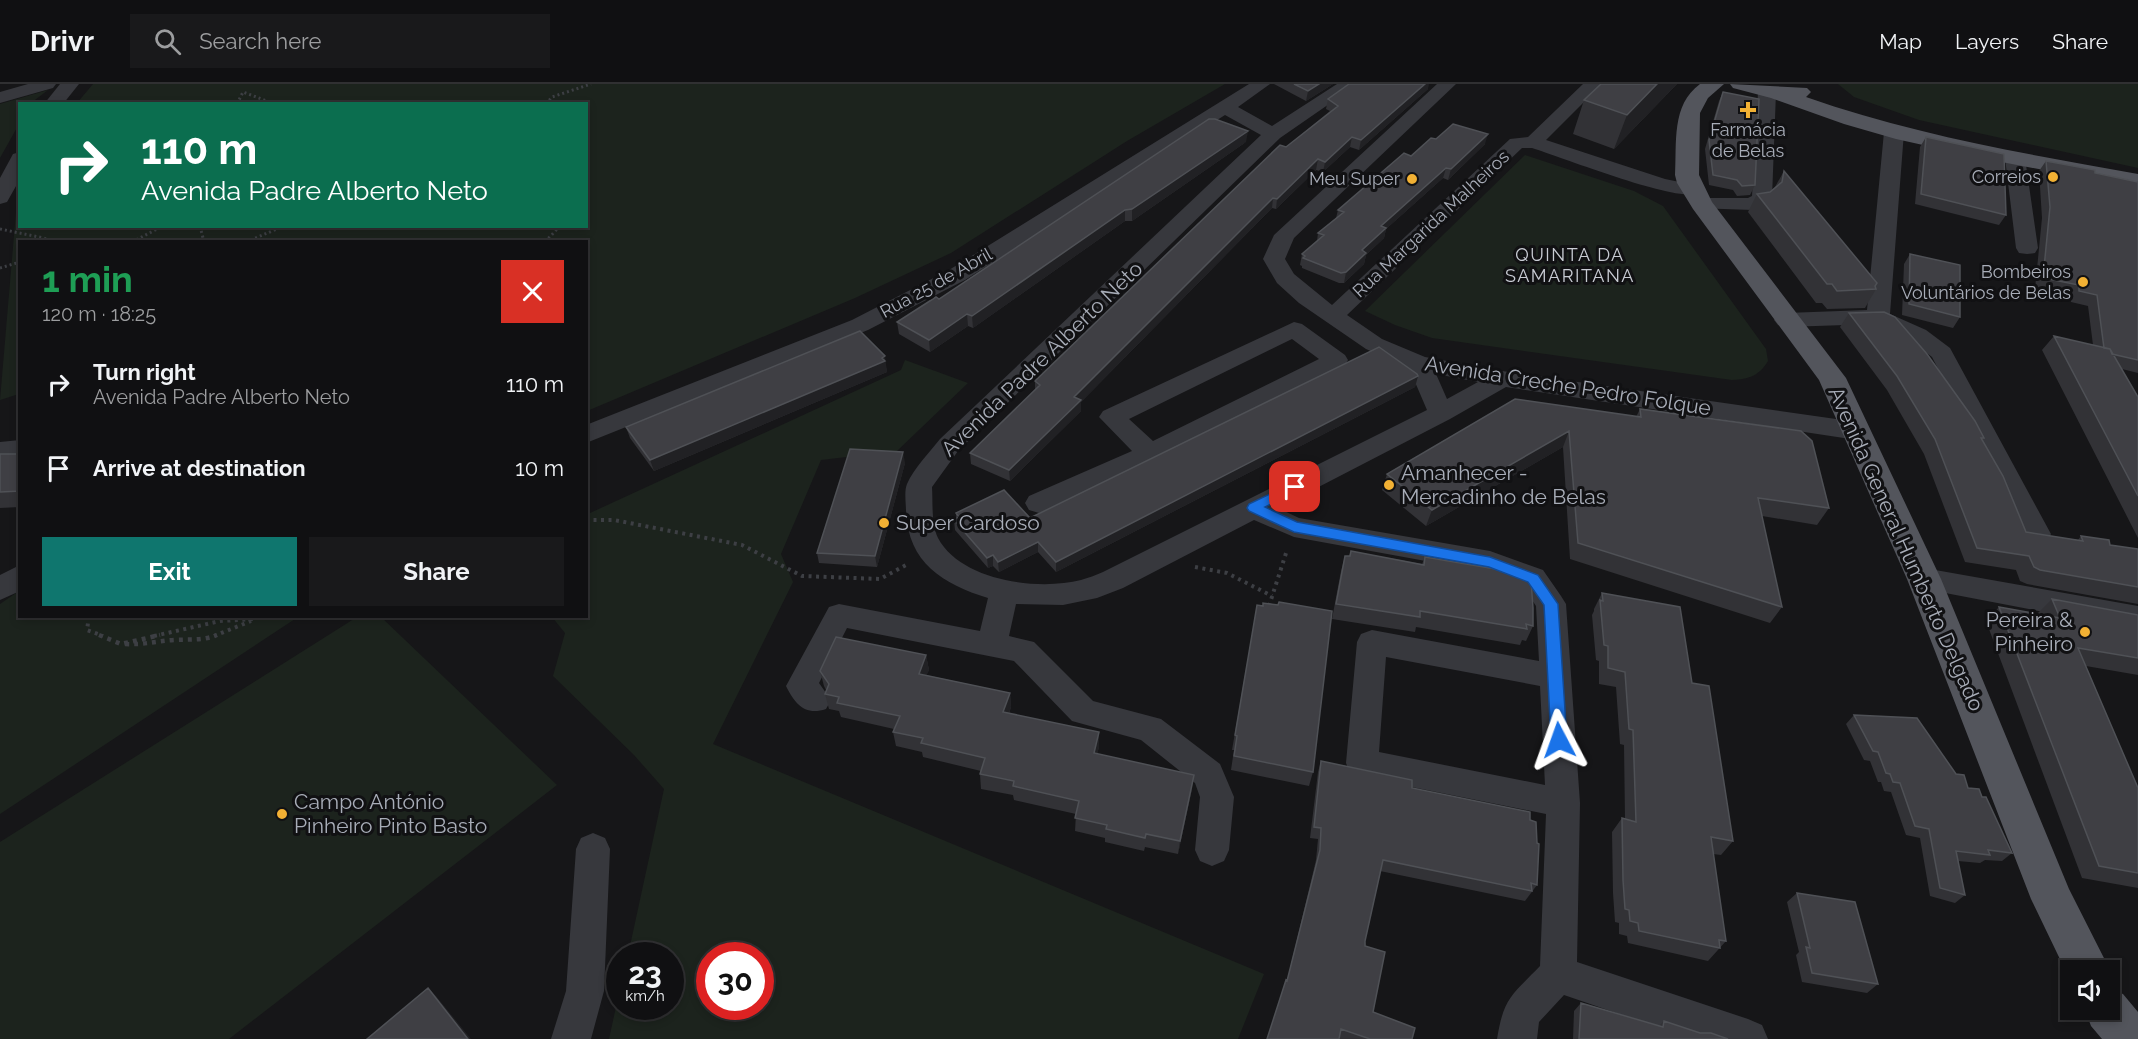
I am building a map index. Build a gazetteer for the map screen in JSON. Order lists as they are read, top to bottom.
{
  "streets": {
    "main road": ["Avenida General Humberto Delgado"],
    "street": [
      "Rua Margarida Malheiros",
      "Rua 25 de Abril",
      "Avenida Padre Alberto Neto",
      "Avenida Creche Pedro Folque"
    ]
  },
  "crossings": [
    ["Rua Margarida Malheiros", "Avenida Creche Pedro Folque"],
    ["Avenida Padre Alberto Neto", "Avenida Creche Pedro Folque"],
    ["Avenida Creche Pedro Folque", "Avenida General Humberto Delgado"]
  ],
  "districts": ["QUINTA DA SAMARITANA"],
  "places": {
    "health": ["Farmácia de Belas"],
    "other": [
      "Correios",
      "Meu Super",
      "Bombeiros Voluntários de Belas",
      "Amanhecer - Mercadinho de Belas",
      "Super Cardoso",
      "Pereira & Pinheiro",
      "Campo António Pinheiro Pinto Basto"
    ]
  },
  "page": {
    "header": "Drivr",
    "search": "Search here",
    "nav": ["Map", "Layers", "Share"],
    "turn": ["110 m", "Avenida Padre Alberto Neto"],
    "heading": ["1 min", "120 m · 18:25"],
    "list": [
      {
        "name": "Turn right",
        "note": "Avenida Padre Alberto Neto",
        "value": "110 m"
      },
      {
        "name": "Arrive at destination",
        "value": "10 m"
      }
    ],
    "buttons": ["Exit", "Share"],
    "speed": "23 km/h",
    "limit": "30"
  }
}
